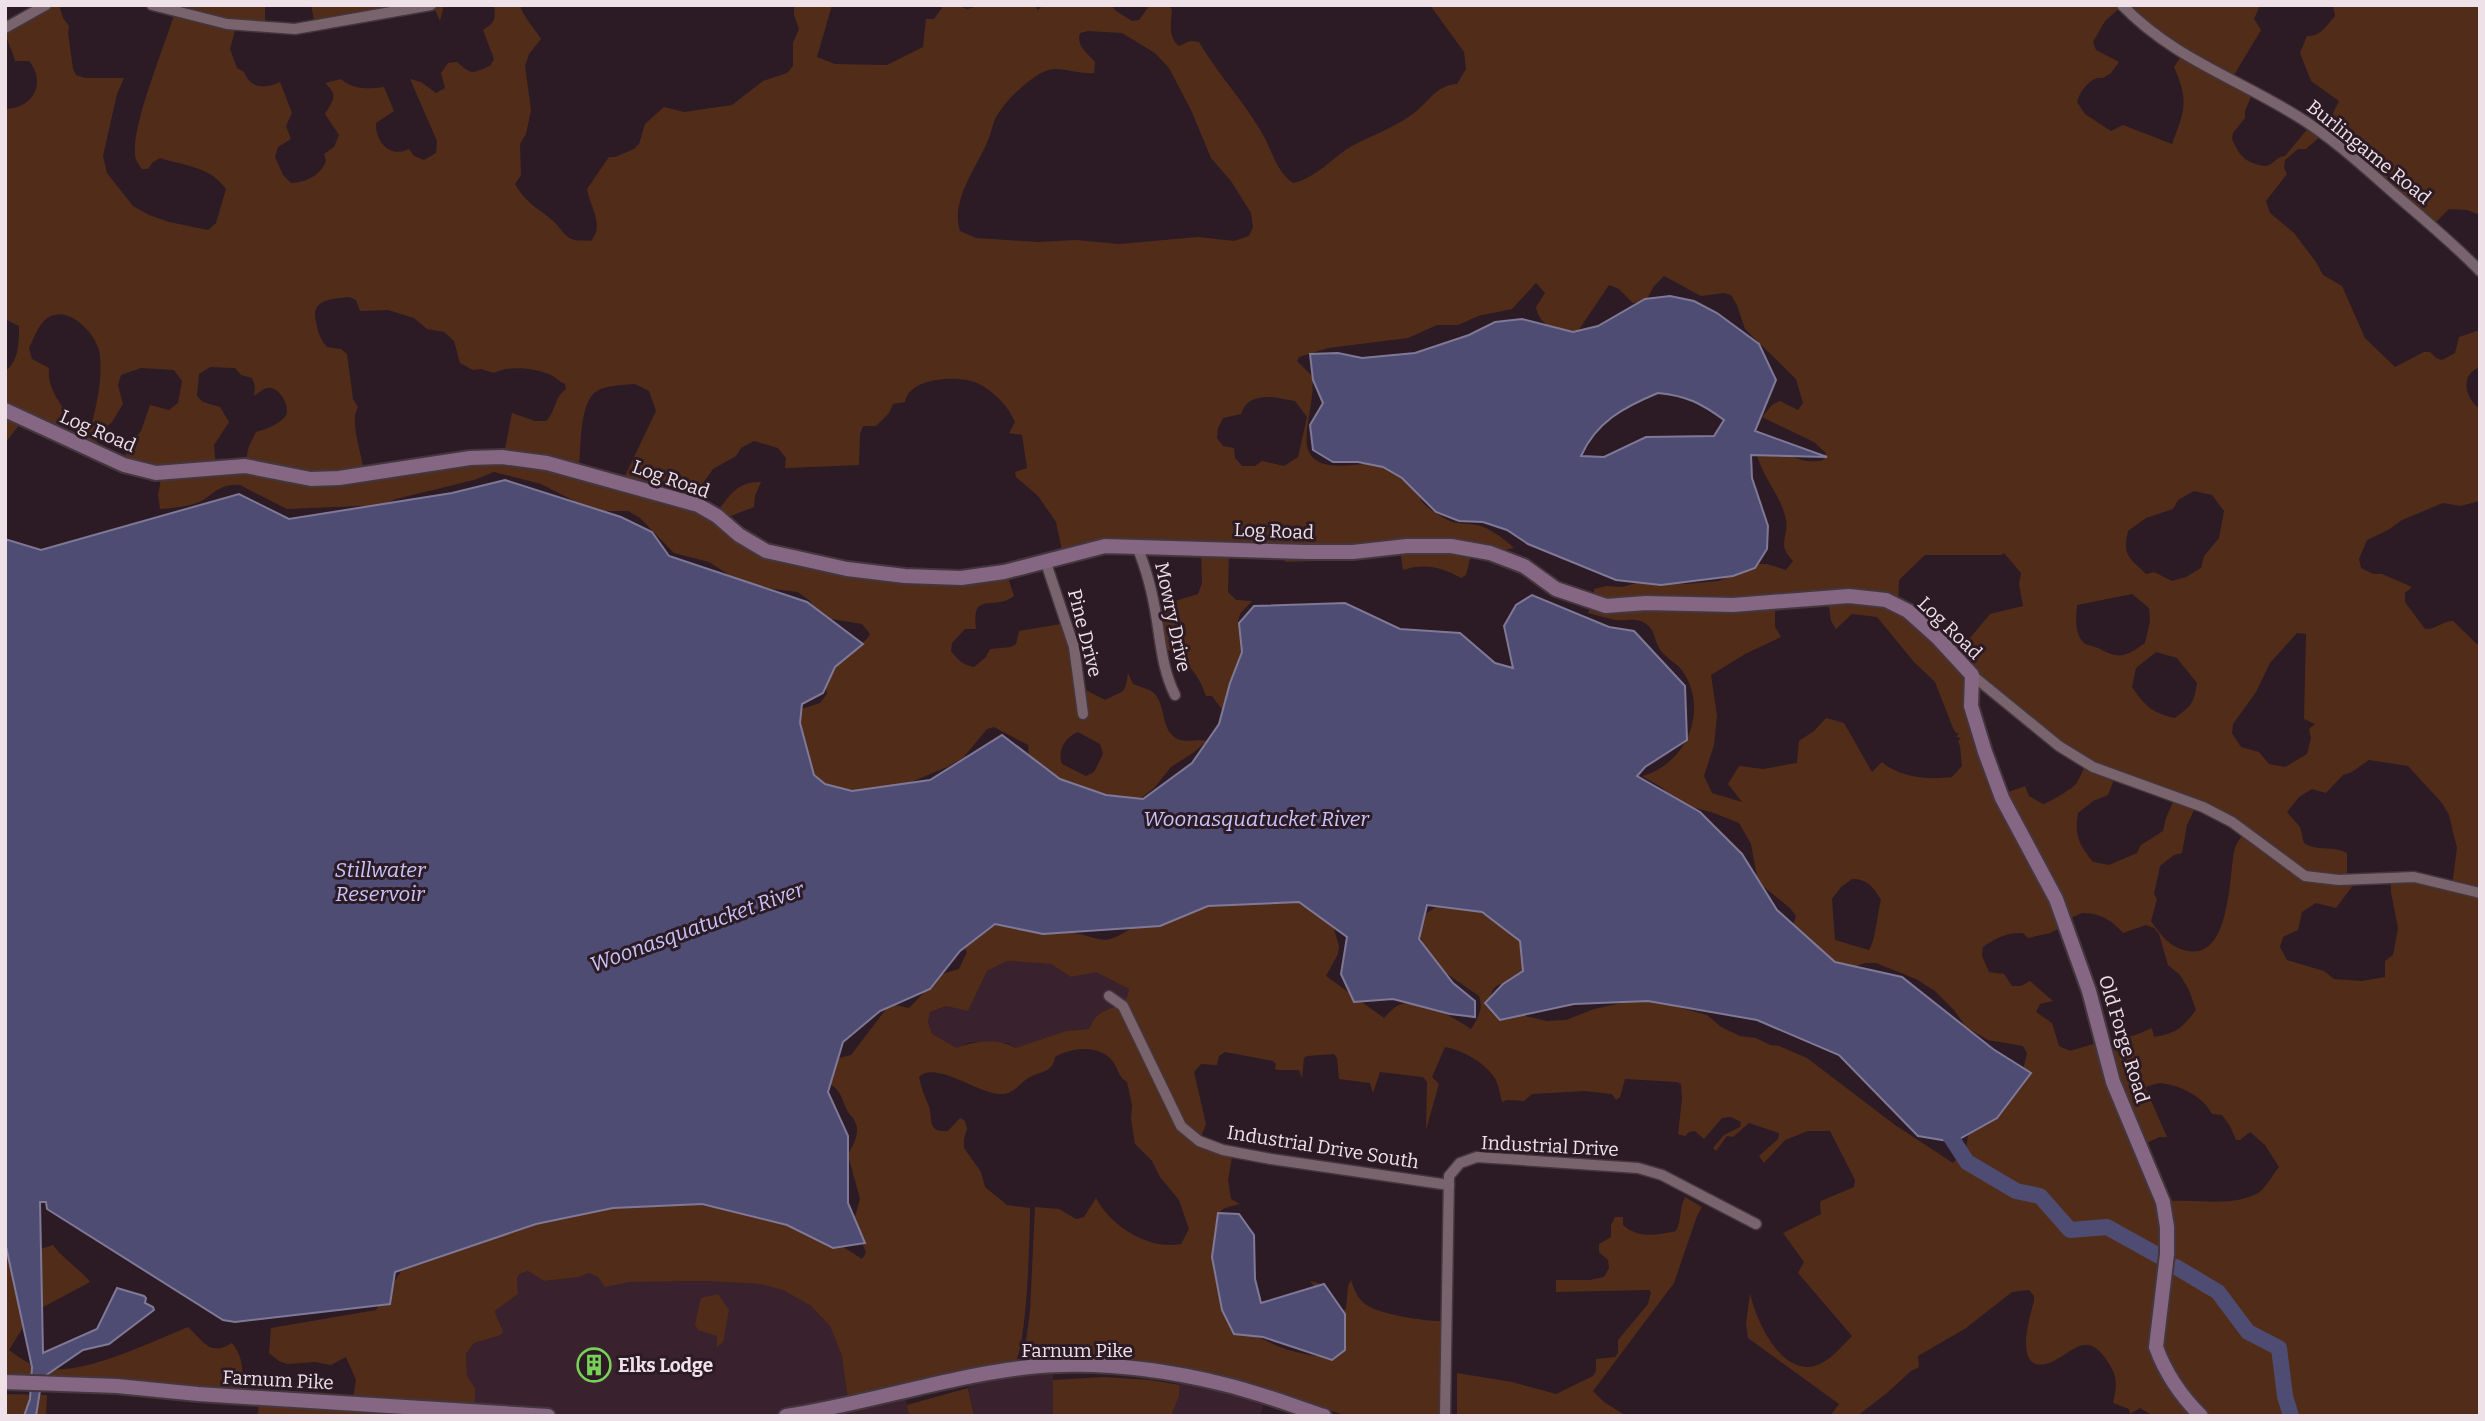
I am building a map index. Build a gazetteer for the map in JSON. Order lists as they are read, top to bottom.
{
  "streets": {
    "street": [
      "Burlingame Road",
      "Log Road",
      "Mowry Drive",
      "Pine Drive",
      "Old Forge Road",
      "Industrial Drive",
      "Industrial Drive South",
      "Farnum Pike"
    ]
  },
  "crossings": [
    ["Log Road", "Mowry Drive"],
    ["Log Road", "Pine Drive"],
    ["Log Road", "Old Forge Road"],
    ["Industrial Drive", "Industrial Drive South"]
  ],
  "water": ["Woonasquatucket River", "Stillwater Reservoir"],
  "places": {
    "building": ["Elks Lodge"]
  }
}
